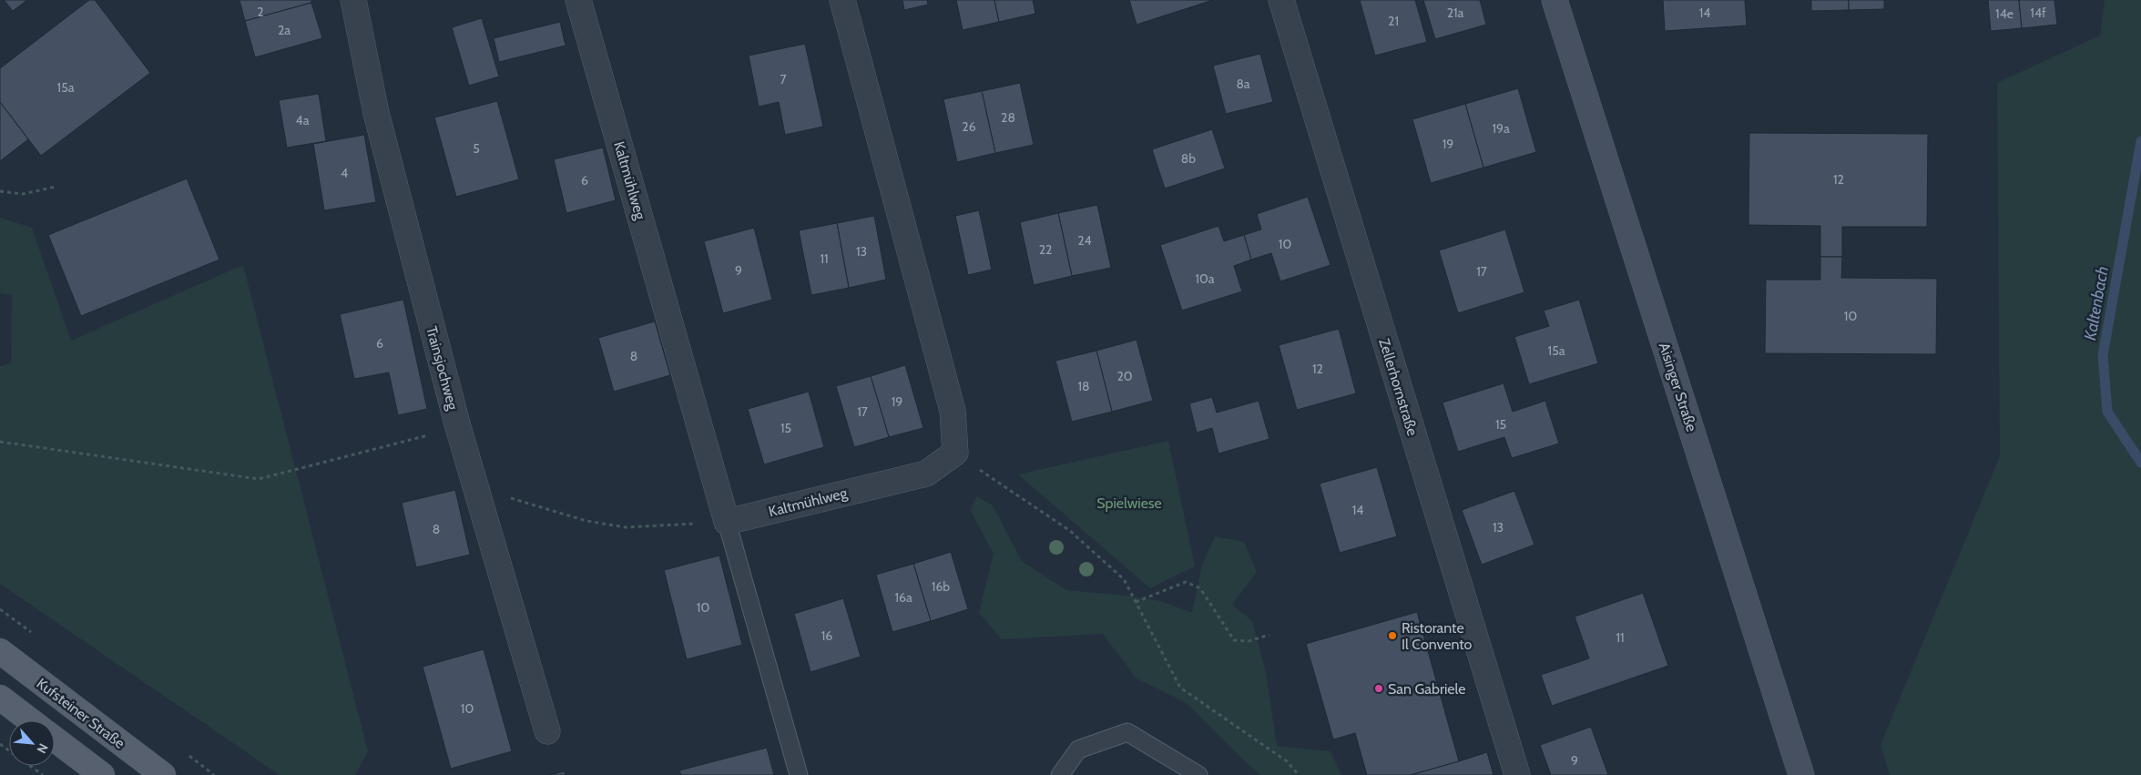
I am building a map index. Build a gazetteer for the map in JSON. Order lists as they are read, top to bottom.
{
  "streets": {
    "main road": ["Aisinger Straße", "Kufsteiner Straße"],
    "street": ["Kaltmühlweg", "Trainsjochweg", "Zellerhornstraße"]
  },
  "water": ["Kaltenbach"],
  "parks": ["Spielwiese"],
  "places": ["Ristorante Il Convento", "San Gabriele"],
  "house_numbers": [
    "2",
    "21a",
    "14",
    "14f",
    "14e",
    "21",
    "2a",
    "7",
    "8a",
    "15a",
    "28",
    "4a",
    "26",
    "19a",
    "19",
    "5",
    "8b",
    "4",
    "12",
    "6",
    "24",
    "10",
    "22",
    "13",
    "11",
    "9",
    "17",
    "10a",
    "10",
    "6",
    "15a",
    "8",
    "12",
    "20",
    "18",
    "19",
    "17",
    "15",
    "15",
    "14",
    "13",
    "8",
    "16b",
    "16a",
    "10",
    "16",
    "11",
    "10",
    "9"
  ],
  "north": "bottom right"
}
